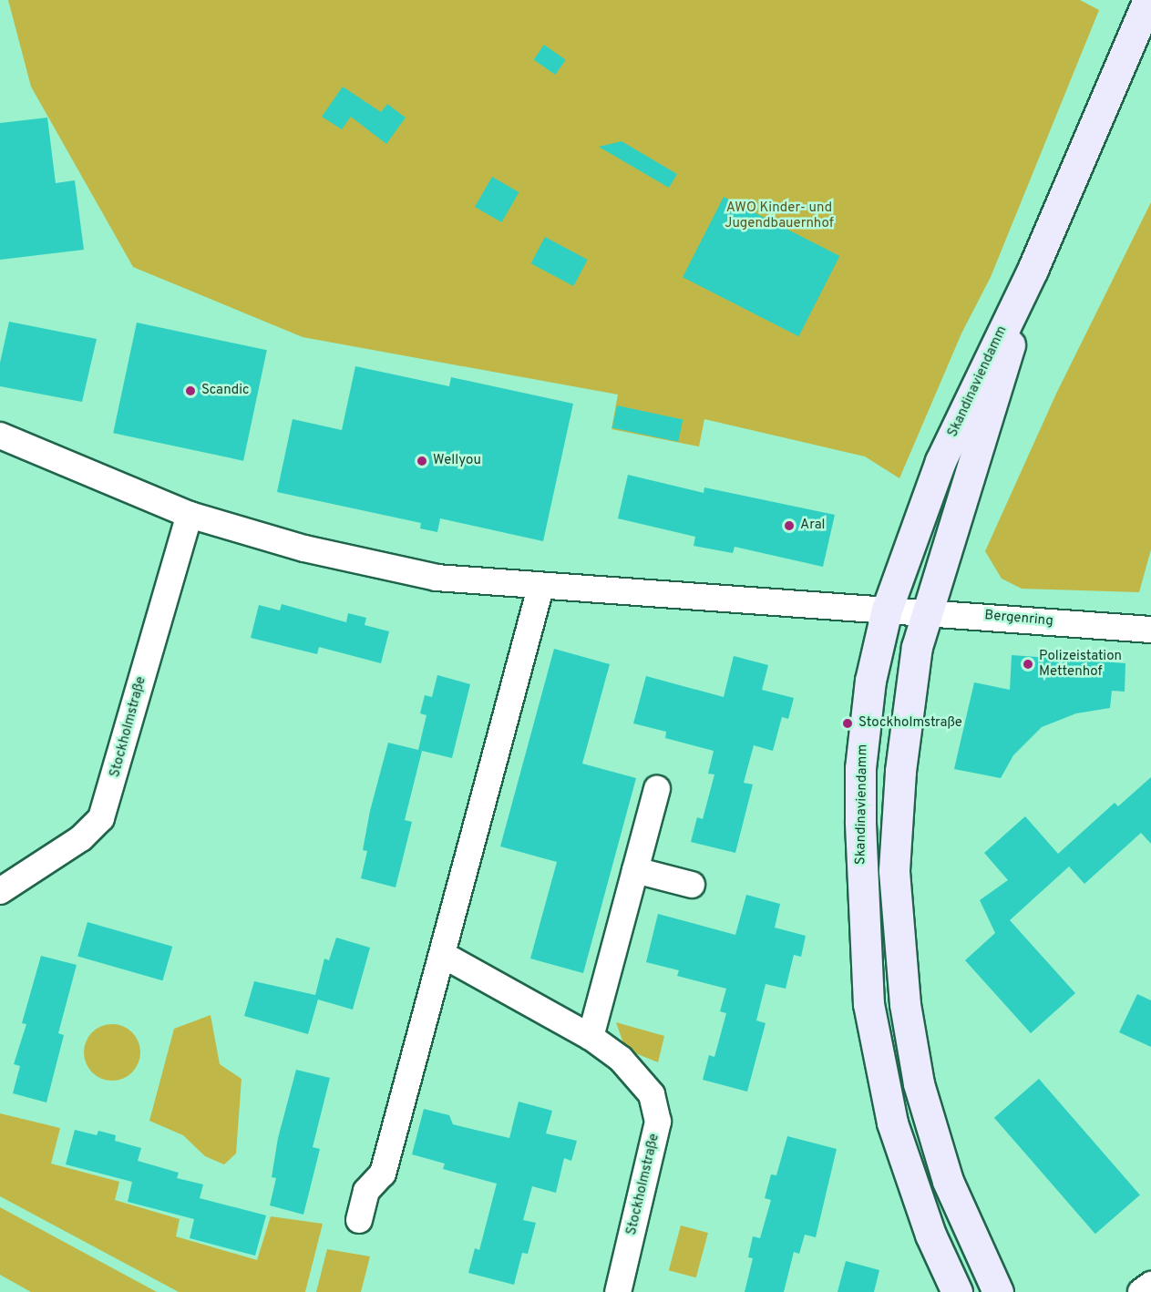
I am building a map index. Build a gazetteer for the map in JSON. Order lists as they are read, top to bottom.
{
  "streets": {
    "main road": ["Skandinaviendamm"],
    "street": ["Bergenring", "Stockholmstraße"]
  },
  "crossings": [
    ["Skandinaviendamm", "Bergenring"]
  ],
  "parks": ["AWO Kinder- und Jugendbauernhof"],
  "places": [
    "Scandic",
    "Wellyou",
    "Aral",
    "Polizeistation Mettenhof",
    "Stockholmstraße"
  ]
}
